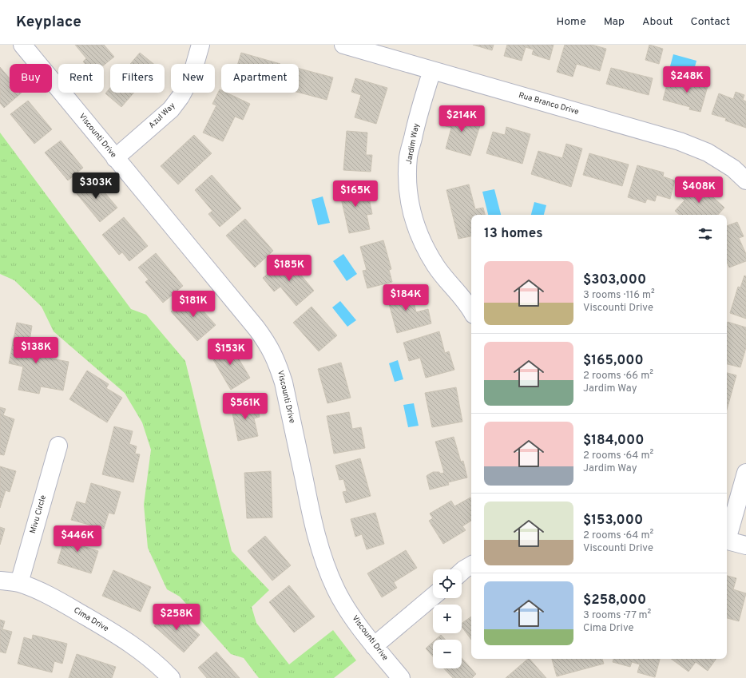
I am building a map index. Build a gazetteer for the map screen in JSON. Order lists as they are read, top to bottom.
{
  "streets": {
    "street": [
      "Rua Branco Drive",
      "Azul Way",
      "Viscounti Drive",
      "Jardim Way",
      "Mivu Circle",
      "Cima Drive"
    ]
  },
  "crossings": [
    ["Rua Branco Drive", "Jardim Way"],
    ["Azul Way", "Viscounti Drive"],
    ["Mivu Circle", "Cima Drive"]
  ],
  "page": {
    "header": "Keyplace",
    "nav": [
      "Home",
      "Map",
      "About",
      "Contact"
    ],
    "chip": [
      "Buy",
      "Rent",
      "Filters",
      "New",
      "Apartment"
    ],
    "price": [
      "$248K",
      "$214K",
      "$303K",
      "$408K",
      "$165K",
      "$185K",
      "$184K",
      "$181K",
      "$138K",
      "$153K",
      "$561K",
      "$446K",
      "$258K"
    ],
    "heading": "13 homes",
    "list": [
      {
        "name": "$303,000",
        "note": "3 rooms · 116 m² · Viscounti Drive"
      },
      {
        "name": "$165,000",
        "note": "2 rooms · 66 m² · Jardim Way"
      },
      {
        "name": "$184,000",
        "note": "2 rooms · 64 m² · Jardim Way"
      },
      {
        "name": "$153,000",
        "note": "2 rooms · 64 m² · Viscounti Drive"
      },
      {
        "name": "$258,000",
        "note": "3 rooms · 77 m² · Cima Drive"
      }
    ],
    "map_buttons": ["+", "−"]
  }
}
